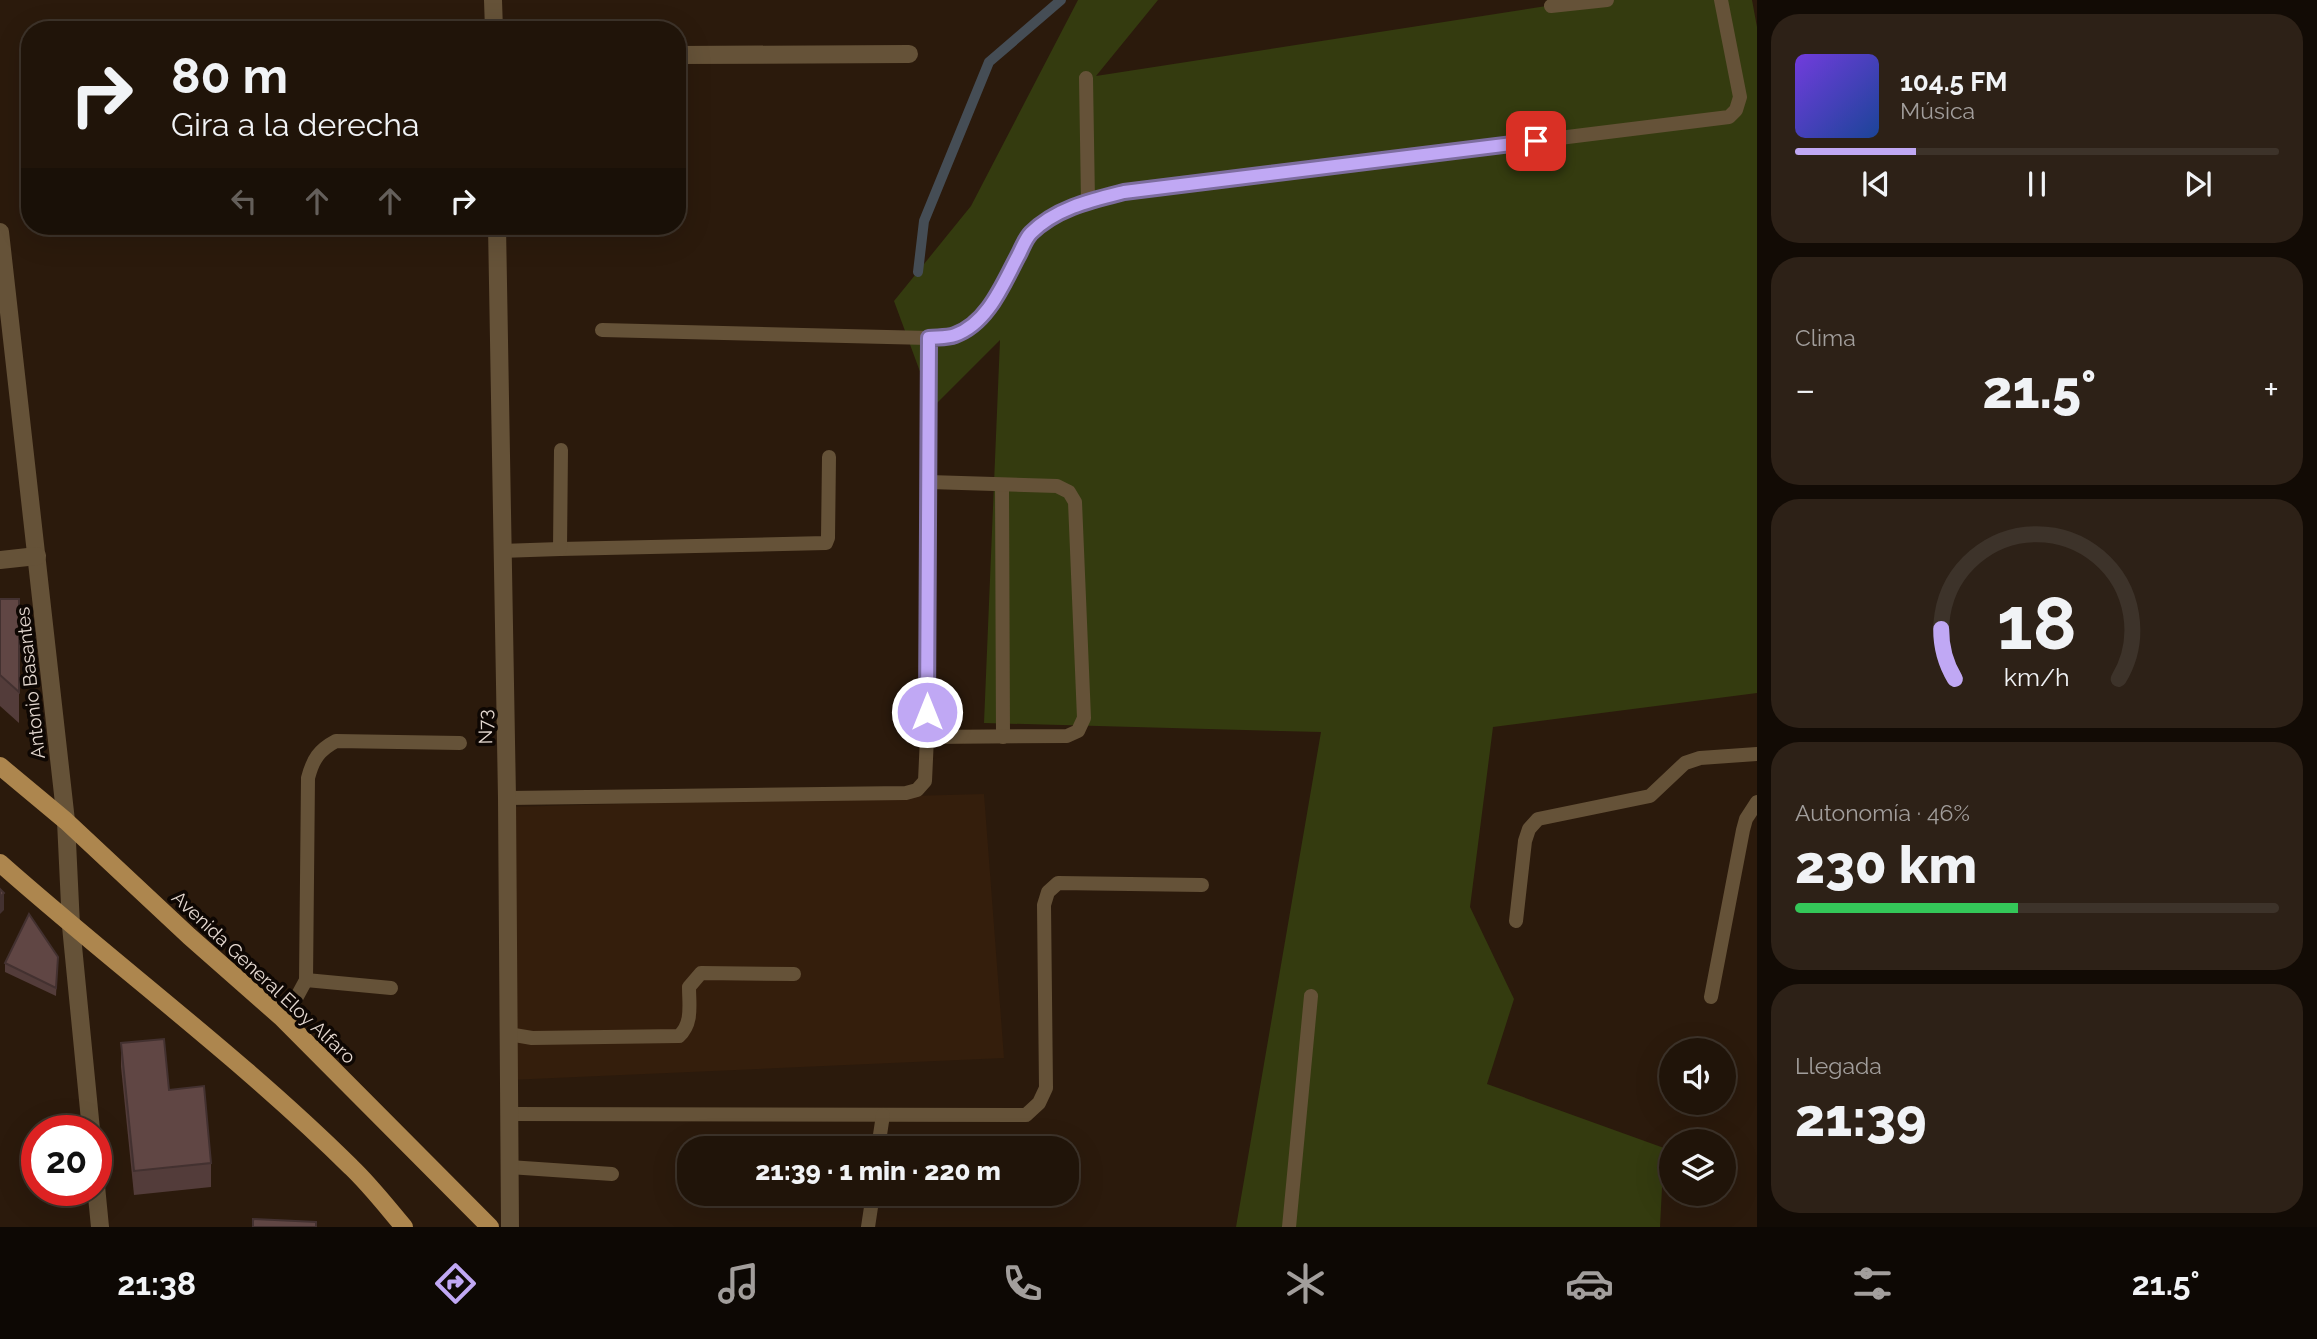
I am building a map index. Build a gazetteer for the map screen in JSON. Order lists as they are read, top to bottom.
{
  "streets": {
    "main road": ["Avenida General Eloy Alfaro"],
    "street": ["Antonio Basantes", "N73"]
  },
  "crossings": [
    ["Antonio Basantes", "Avenida General Eloy Alfaro"]
  ],
  "page": {
    "turn": ["80 m", "Gira a la derecha"],
    "song": ["104.5 FM", "Música"],
    "tile": [
      "Clima",
      ["Autonomía · 46%", "230 km"],
      ["Llegada", "21:39"]
    ],
    "heat": ["−", "21.5°", "+"],
    "limit": "20",
    "trip": "21:39 · 1 min · 220 m",
    "tabs": ["21:38", "21.5°"],
    "gauge": ["18", "km/h"]
  }
}
